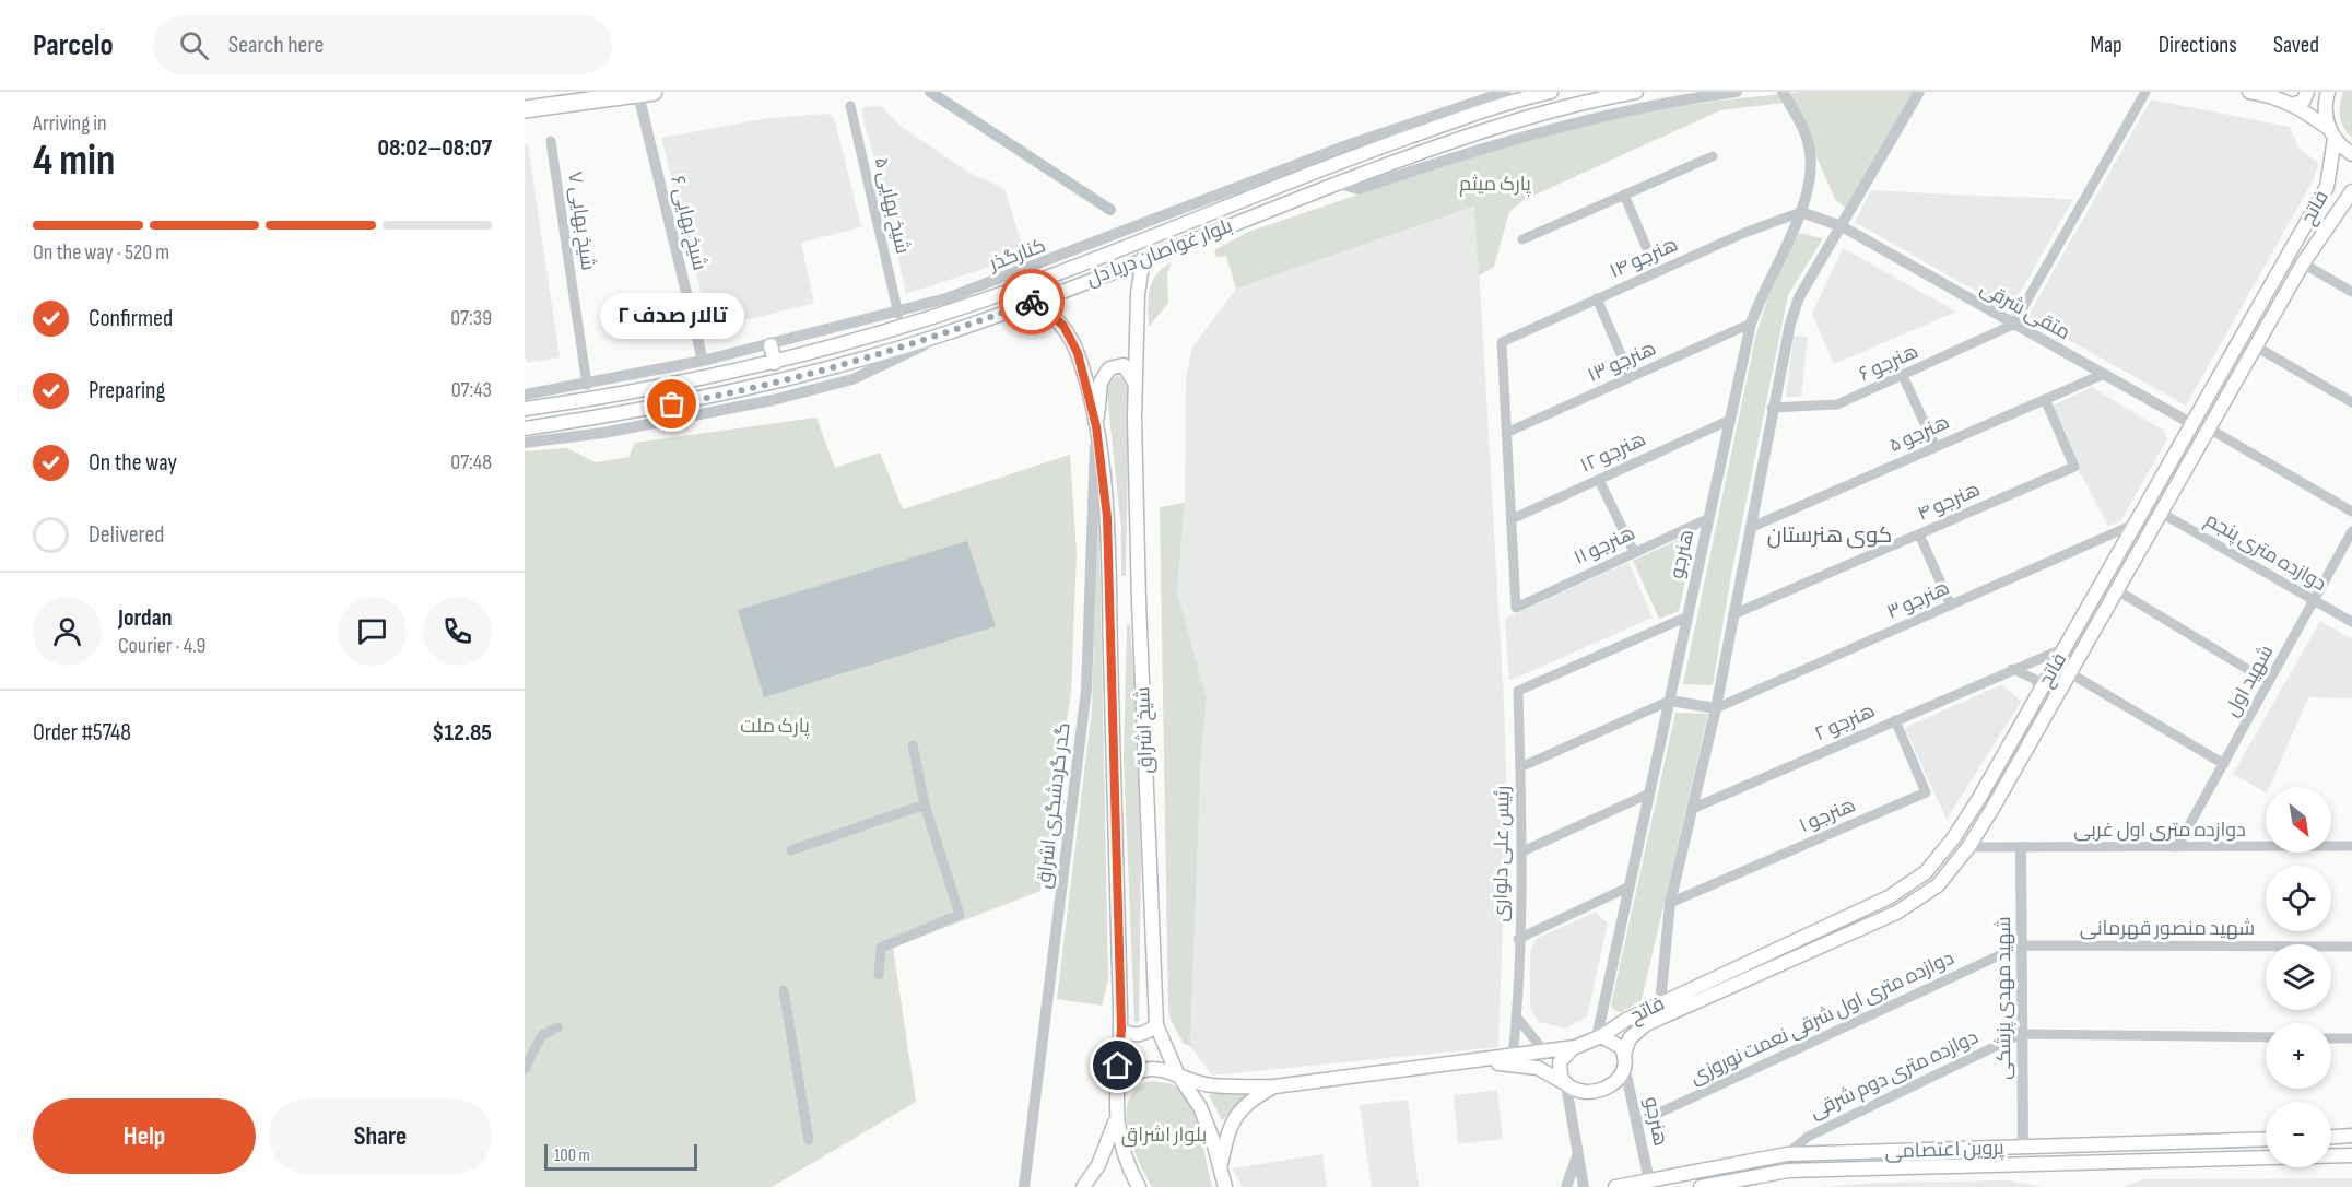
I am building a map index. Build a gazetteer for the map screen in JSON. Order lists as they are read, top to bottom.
{
  "streets": {
    "main road": [
      "فاتح",
      "بلوار غواصان دریا دل",
      "شیخ اشراق",
      "پروین اعتصامی"
    ],
    "street": [
      "شیخ بهایی ۵",
      "شیخ بهایی ۷",
      "شیخ بهایی ۶",
      "کنارگذر",
      "هنرجو ۱۴",
      "متقی شرقی",
      "هنرجو ۱۳",
      "هنرجو ۶",
      "هنرجو ۵",
      "هنرجو ۱۲",
      "هنرجو ۴",
      "هنرجو ۱۱",
      "دوازده متری پنجم",
      "هنرجو",
      "هنرجو ۳",
      "شهید اول",
      "هنرجو ۲",
      "گدر گردشگری اشراق",
      "هنرجو ۱",
      "دوازده متری اول غربی",
      "رئیس علی دلواری",
      "شهید منصور قهرمانی",
      "شهید مهدی پزشکی",
      "دوازده متری اول شرقی نعمت نوروزی",
      "دوازده متری دوم شرقی"
    ]
  },
  "crossings": [
    ["شیخ بهایی ۵", "کنارگذر"],
    ["فاتح", "متقی شرقی"],
    ["فاتح", "دوازده متری پنجم"],
    ["فاتح", "هنرجو"],
    ["فاتح", "هنرجو ۳"],
    ["فاتح", "هنرجو ۲"],
    ["فاتح", "دوازده متری اول غربی"],
    ["شیخ بهایی ۷", "کنارگذر"],
    ["شیخ بهایی ۶", "کنارگذر"],
    ["بلوار غواصان دریا دل", "کنارگذر"],
    ["بلوار غواصان دریا دل", "شیخ اشراق"],
    ["هنرجو ۱۴", "متقی شرقی"],
    ["هنرجو ۱۴", "هنرجو ۱۳"],
    ["هنرجو ۱۴", "هنرجو"],
    ["متقی شرقی", "هنرجو ۶"],
    ["متقی شرقی", "هنرجو ۵"],
    ["متقی شرقی", "هنرجو"],
    ["هنرجو ۱۳", "هنرجو"],
    ["هنرجو ۵", "هنرجو ۴"],
    ["هنرجو ۱۲", "هنرجو ۱۱"],
    ["هنرجو ۱۲", "هنرجو"],
    ["هنرجو ۱۱", "هنرجو"],
    ["دوازده متری پنجم", "شهید اول"],
    ["هنرجو", "رئیس علی دلواری"],
    ["هنرجو", "دوازده متری اول شرقی نعمت نوروزی"],
    ["هنرجو", "پروین اعتصامی"],
    ["شهید اول", "دوازده متری اول غربی"],
    ["هنرجو ۲", "هنرجو ۱"],
    ["شیخ اشراق", "گدر گردشگری اشراق"],
    ["دوازده متری اول غربی", "شهید مهدی پزشکی"],
    ["شهید منصور قهرمانی", "شهید مهدی پزشکی"],
    ["شهید منصور قهرمانی", "دوازده متری اول شرقی نعمت نوروزی"],
    ["شهید مهدی پزشکی", "دوازده متری اول شرقی نعمت نوروزی"],
    ["شهید مهدی پزشکی", "دوازده متری دوم شرقی"],
    ["شهید مهدی پزشکی", "پروین اعتصامی"],
    ["دوازده متری دوم شرقی", "پروین اعتصامی"]
  ],
  "districts": ["کوی هنرستان"],
  "parks": ["پارک میثم", "پارک ملت", "بلوار اشراق"],
  "places": ["تالار صدف ۲"],
  "scale_bar": "100 m",
  "north": "bottom right",
  "page": {
    "header": "Parcelo",
    "search": "Search here",
    "nav": ["Map", "Directions", "Saved"],
    "heading": ["4 min", "Arriving in", "08:02–08:07"],
    "panel": [
      "Jordan",
      "Courier · 4.9",
      "Order #5748",
      "$12.85"
    ],
    "bar": "On the way · 520 m",
    "list": [
      ["Confirmed", "07:39"],
      ["Preparing", "07:43"],
      ["On the way", "07:48"],
      "Delivered"
    ],
    "bubble": "تالار صدف ۲",
    "map_buttons": ["+", "−"],
    "buttons": ["Help", "Share"],
    "scale": "100 m"
  }
}
